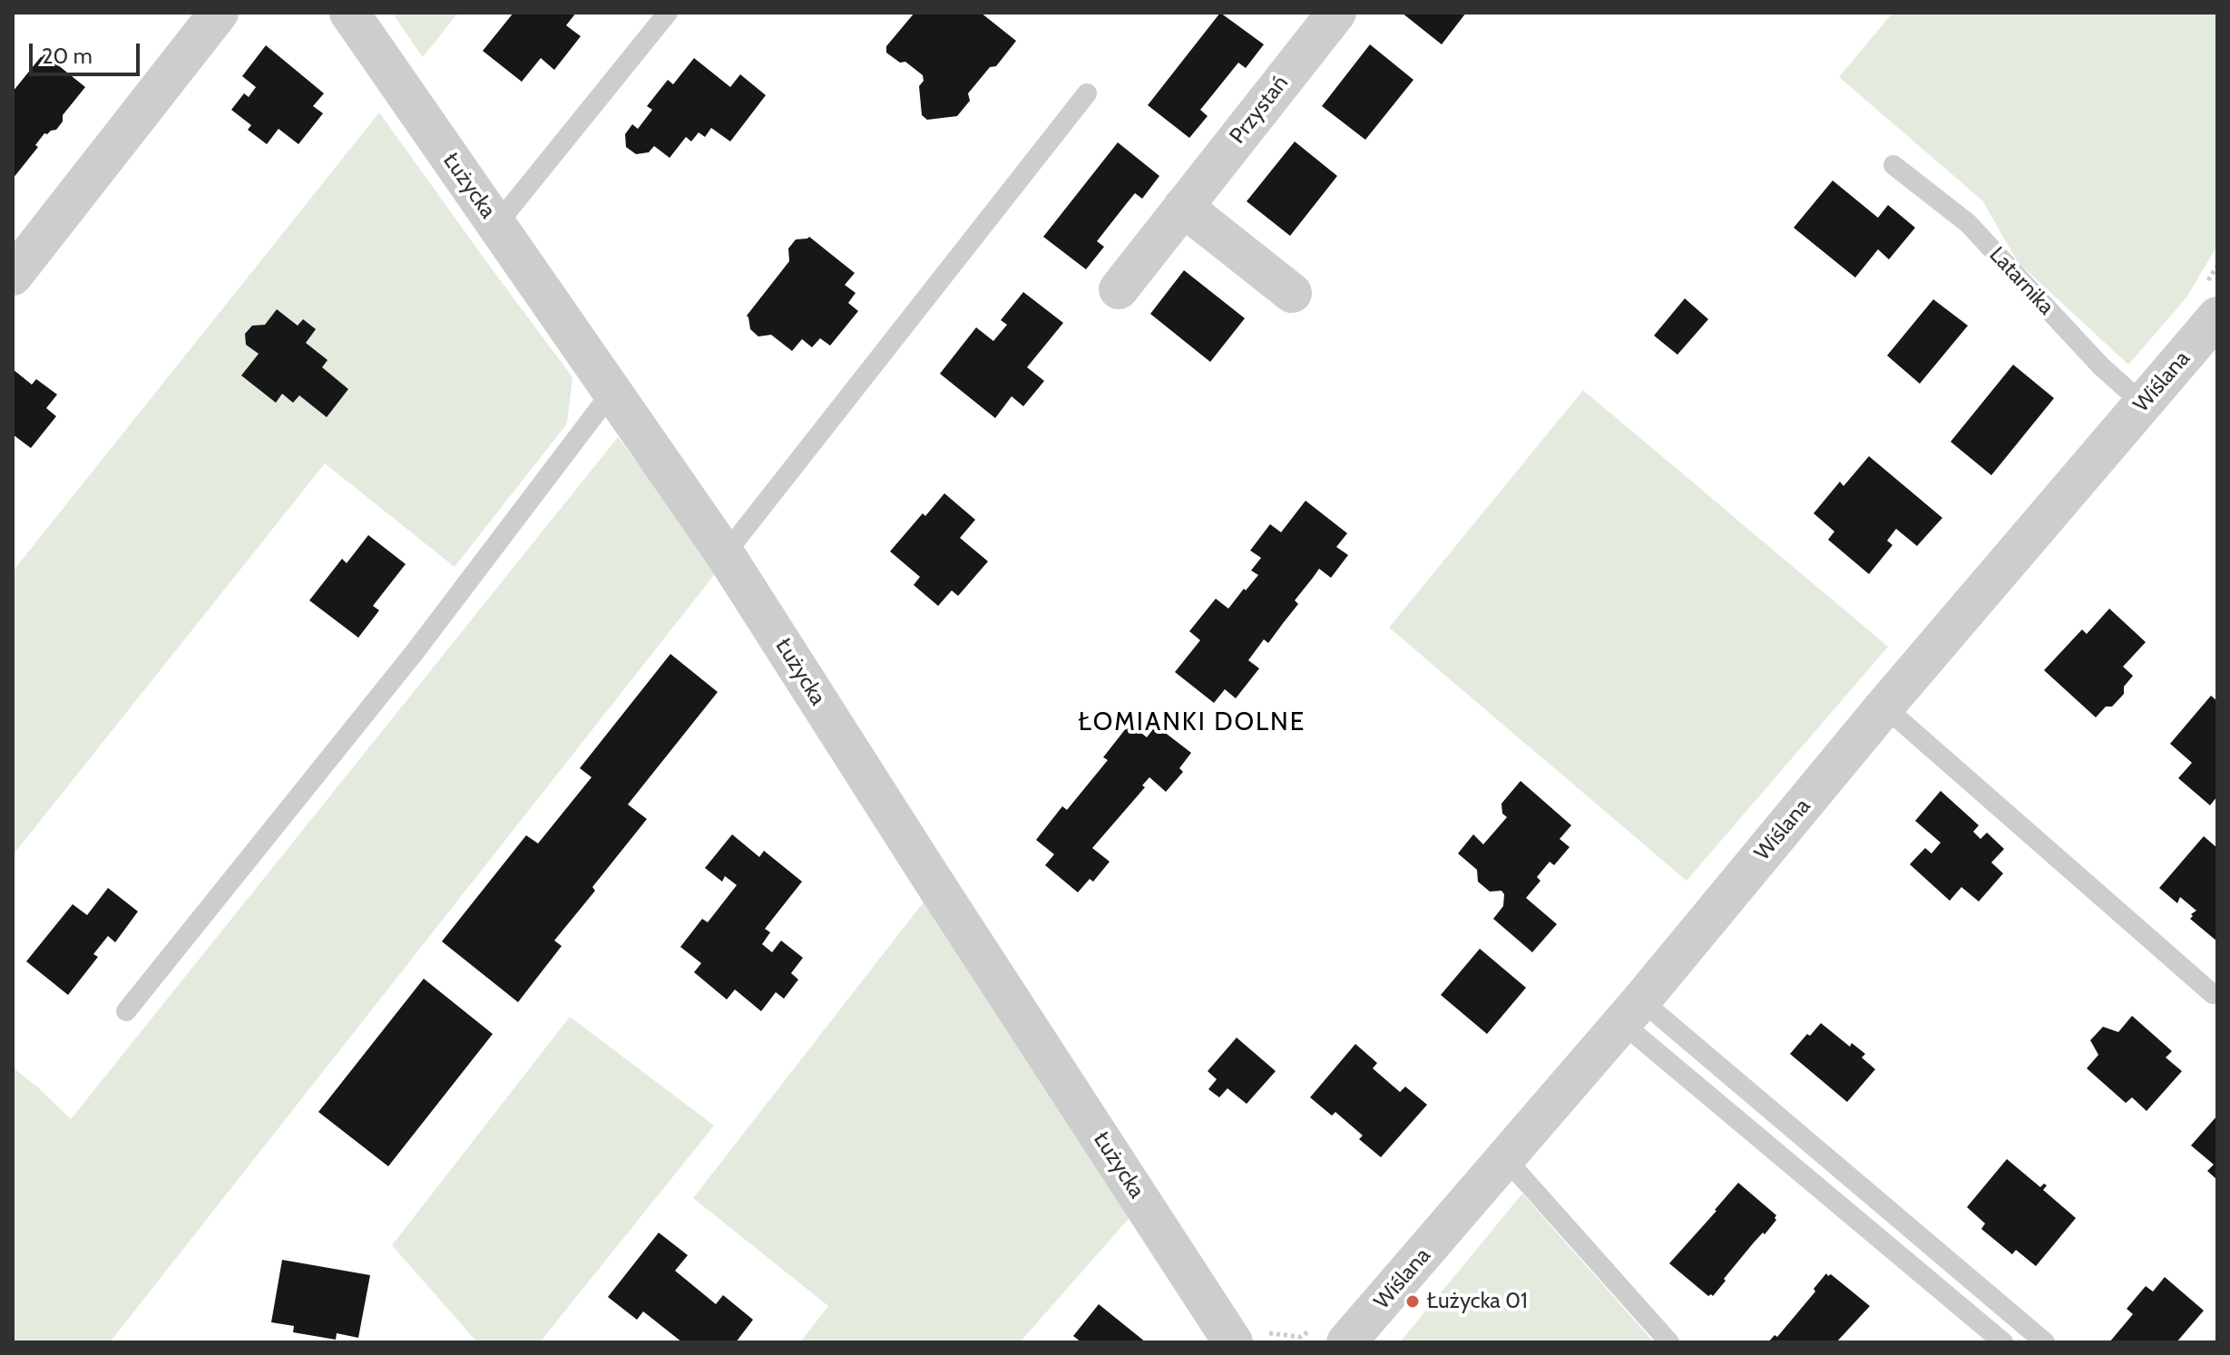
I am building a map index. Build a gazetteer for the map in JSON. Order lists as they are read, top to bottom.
{
  "streets": {
    "street": ["Przystań", "Łużycka", "Wiślana"],
    "lane": ["Latarnika"]
  },
  "crossings": [
    ["Latarnika", "Wiślana"]
  ],
  "districts": ["ŁOMIANKI DOLNE"],
  "places": ["Łużycka 01"],
  "scale_bar": "20 m"
}
